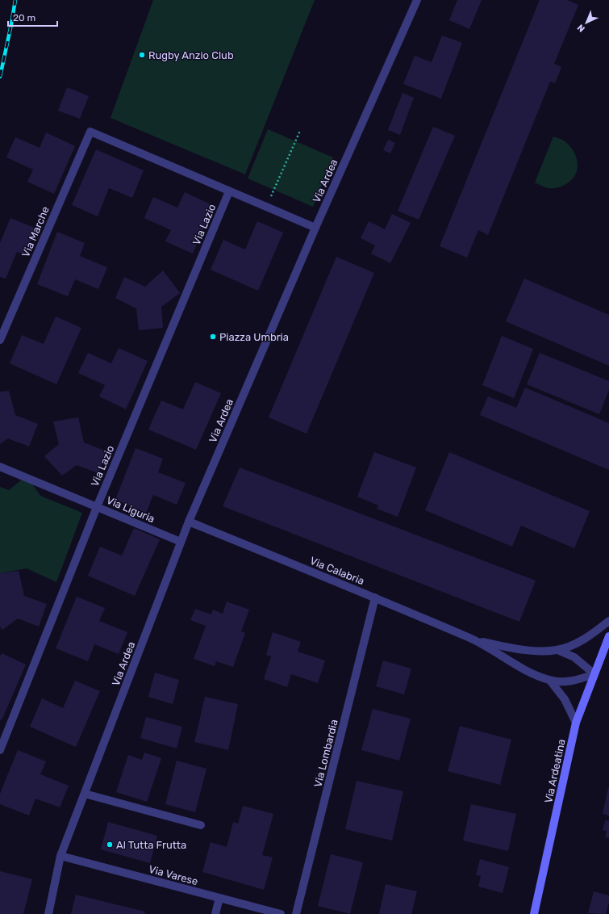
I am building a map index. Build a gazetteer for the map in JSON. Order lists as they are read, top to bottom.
{
  "streets": {
    "main road": ["Via Ardeatina"],
    "street": [
      "Via Ardea",
      "Via Lazio",
      "Via Marche",
      "Via Liguria",
      "Via Calabria",
      "Via Lombardia",
      "Via Varese"
    ]
  },
  "crossings": [
    ["Via Ardea", "Via Liguria"],
    ["Via Ardea", "Via Calabria"],
    ["Via Ardea", "Via Varese"],
    ["Via Lazio", "Via Marche"],
    ["Via Lazio", "Via Liguria"],
    ["Via Calabria", "Via Lombardia"],
    ["Via Calabria", "Via Ardeatina"]
  ],
  "places": ["Rugby Anzio Club", "Piazza Umbria", "Al Tutta Frutta"],
  "scale_bar": "20 m",
  "north": "bottom left"
}
